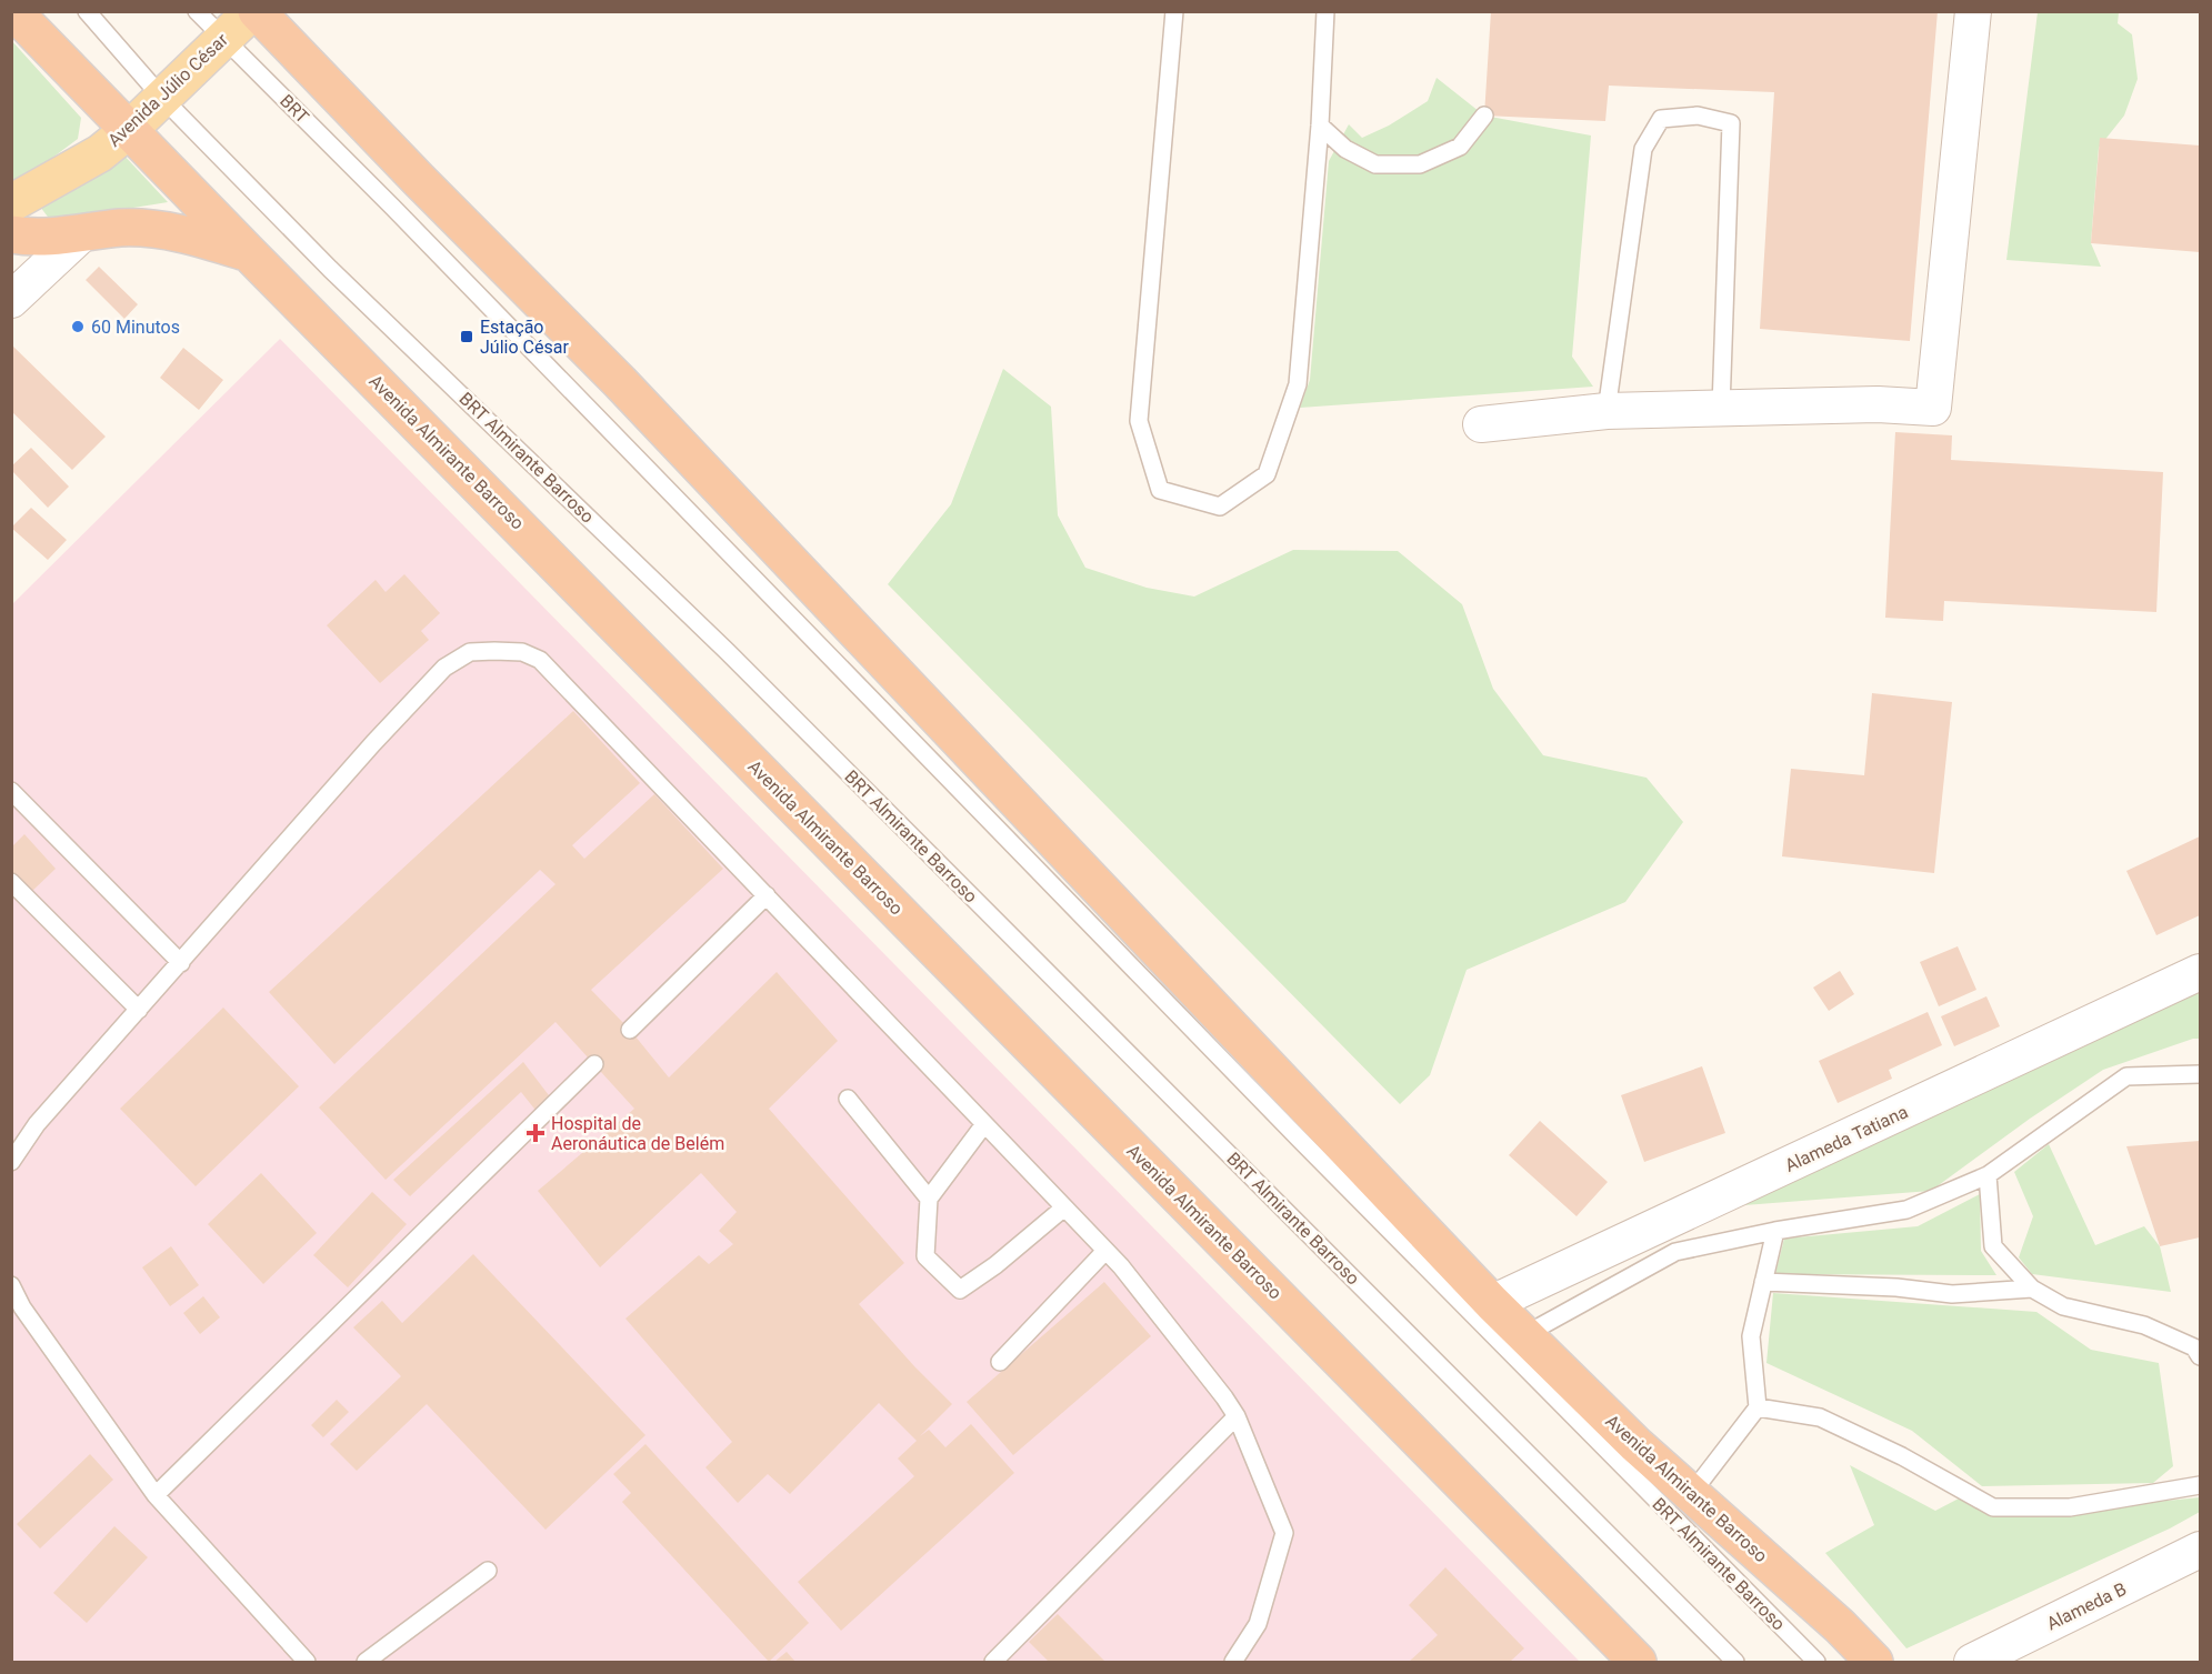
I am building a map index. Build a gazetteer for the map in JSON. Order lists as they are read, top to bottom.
{
  "streets": {
    "highway": ["Avenida Almirante Barroso"],
    "main road": ["Avenida Júlio César"],
    "street": ["Alameda Tatiana", "Alameda B"],
    "lane": ["BRT", "BRT Almirante Barroso"]
  },
  "crossings": [
    ["Avenida Júlio César", "BRT"],
    ["Avenida Júlio César", "Avenida Almirante Barroso"],
    ["Avenida Júlio César", "BRT Almirante Barroso"],
    ["BRT", "BRT Almirante Barroso"],
    ["Avenida Almirante Barroso", "Alameda Tatiana"]
  ],
  "places": {
    "other": ["60 Minutos"],
    "transit": ["Estação Júlio César"],
    "health": ["Hospital de Aeronáutica de Belém"]
  }
}
